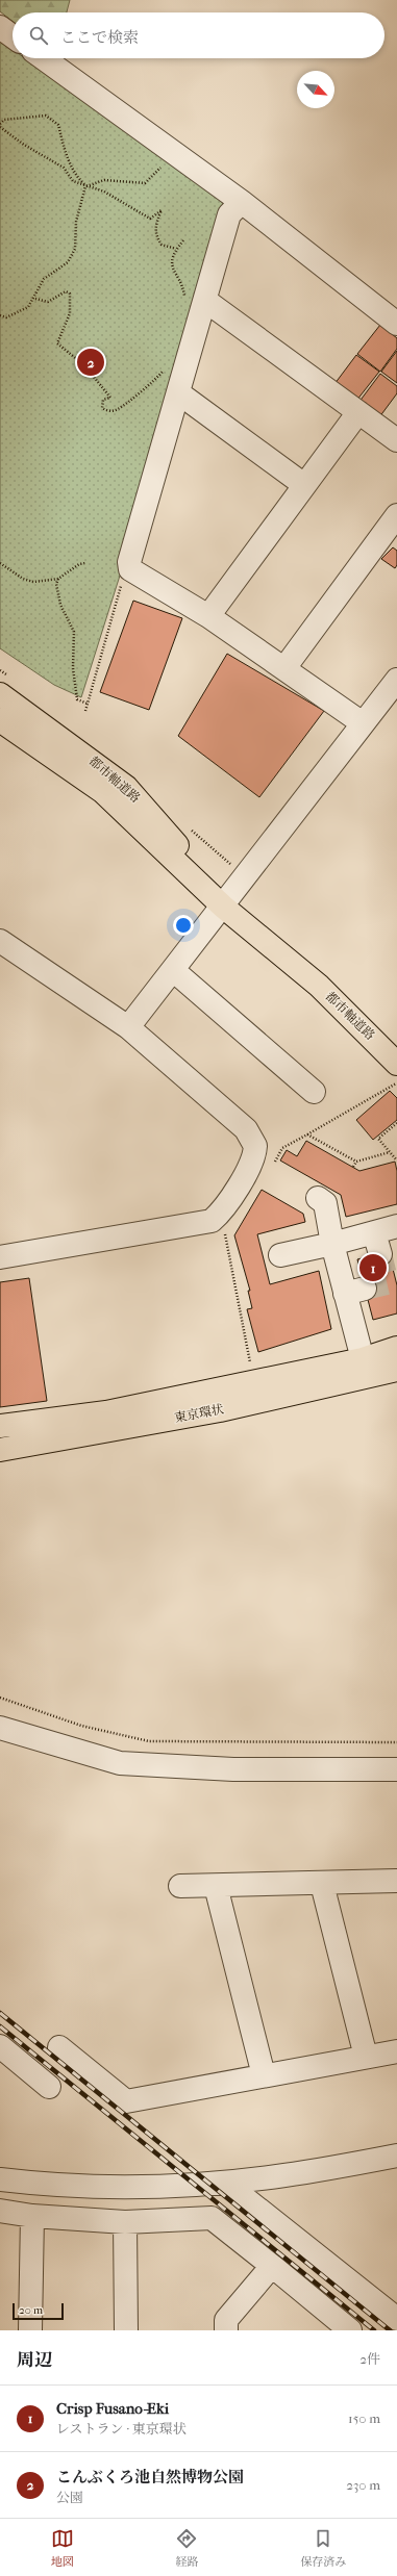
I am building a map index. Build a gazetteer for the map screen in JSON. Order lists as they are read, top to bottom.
{
  "streets": {
    "main road": ["都市軸道路", "東京環状"]
  },
  "scale_bar": "20 m",
  "north": "bottom right",
  "page": {
    "search": "ここで検索",
    "pins": ["2", "1"],
    "scale": "20 m",
    "heading": ["周辺", "2件"],
    "list": [
      {
        "mark": "1",
        "name": "Crisp Fusano-Eki",
        "note": "レストラン · 東京環状",
        "value": "150 m"
      },
      {
        "mark": "2",
        "name": "こんぶくろ池自然博物公園",
        "note": "公園",
        "value": "230 m"
      }
    ],
    "nav": ["地図", "経路", "保存済み"]
  }
}
